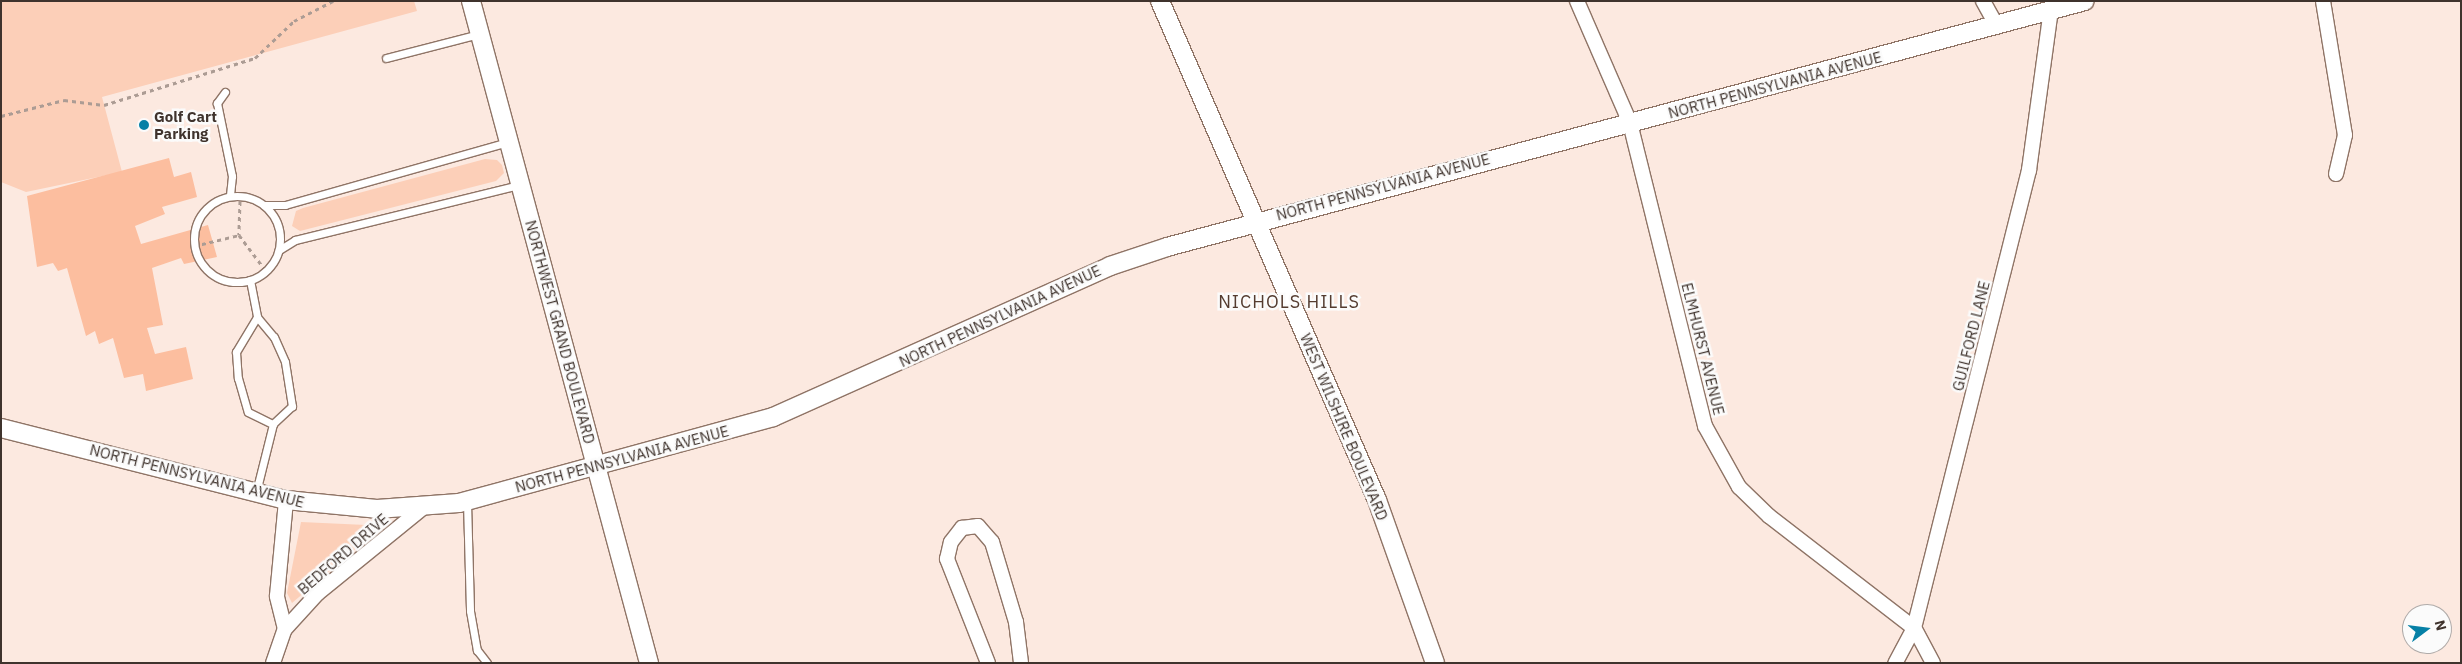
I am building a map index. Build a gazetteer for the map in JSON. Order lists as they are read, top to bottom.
{
  "streets": {
    "street": [
      "NORTH PENNSYLVANIA AVENUE",
      "NORTHWEST GRAND BOULEVARD",
      "GUILFORD LANE",
      "ELMHURST AVENUE",
      "WEST WILSHIRE BOULEVARD",
      "BEDFORD DRIVE"
    ]
  },
  "crossings": [
    ["NORTH PENNSYLVANIA AVENUE", "NORTHWEST GRAND BOULEVARD"],
    ["NORTH PENNSYLVANIA AVENUE", "GUILFORD LANE"],
    ["NORTH PENNSYLVANIA AVENUE", "ELMHURST AVENUE"],
    ["NORTH PENNSYLVANIA AVENUE", "WEST WILSHIRE BOULEVARD"],
    ["NORTH PENNSYLVANIA AVENUE", "BEDFORD DRIVE"],
    ["GUILFORD LANE", "ELMHURST AVENUE"]
  ],
  "districts": ["NICHOLS HILLS"],
  "places": ["Golf Cart Parking"],
  "north": "right"
}
